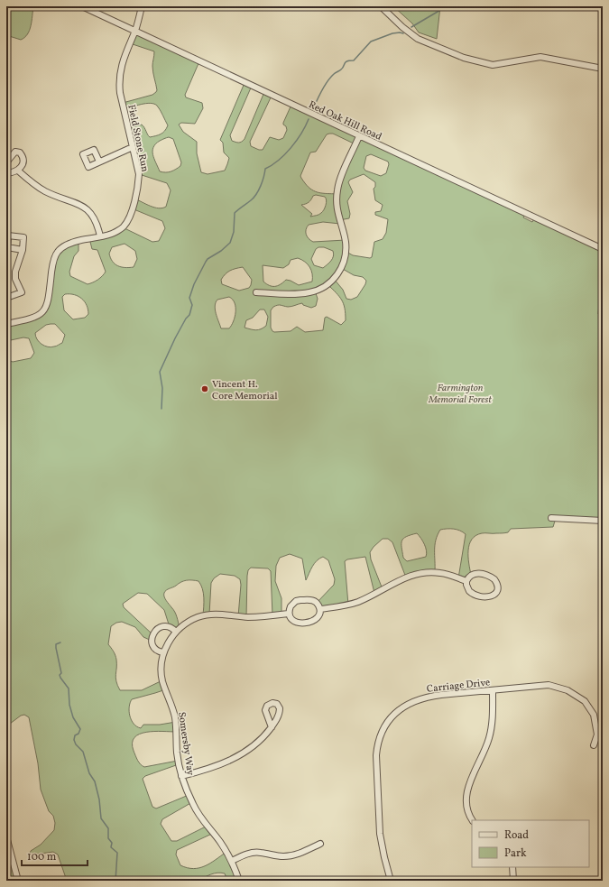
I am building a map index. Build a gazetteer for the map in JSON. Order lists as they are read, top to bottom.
{
  "streets": {
    "street": [
      "Red Oak Hill Road",
      "Field Stone Run",
      "Carriage Drive",
      "Somersby Way"
    ]
  },
  "crossings": [
    ["Red Oak Hill Road", "Field Stone Run"]
  ],
  "parks": ["Farmington Memorial Forest"],
  "places": ["Vincent H. Core Memorial"],
  "legend": ["Road", "Park"],
  "scale_bar": "100 m"
}
